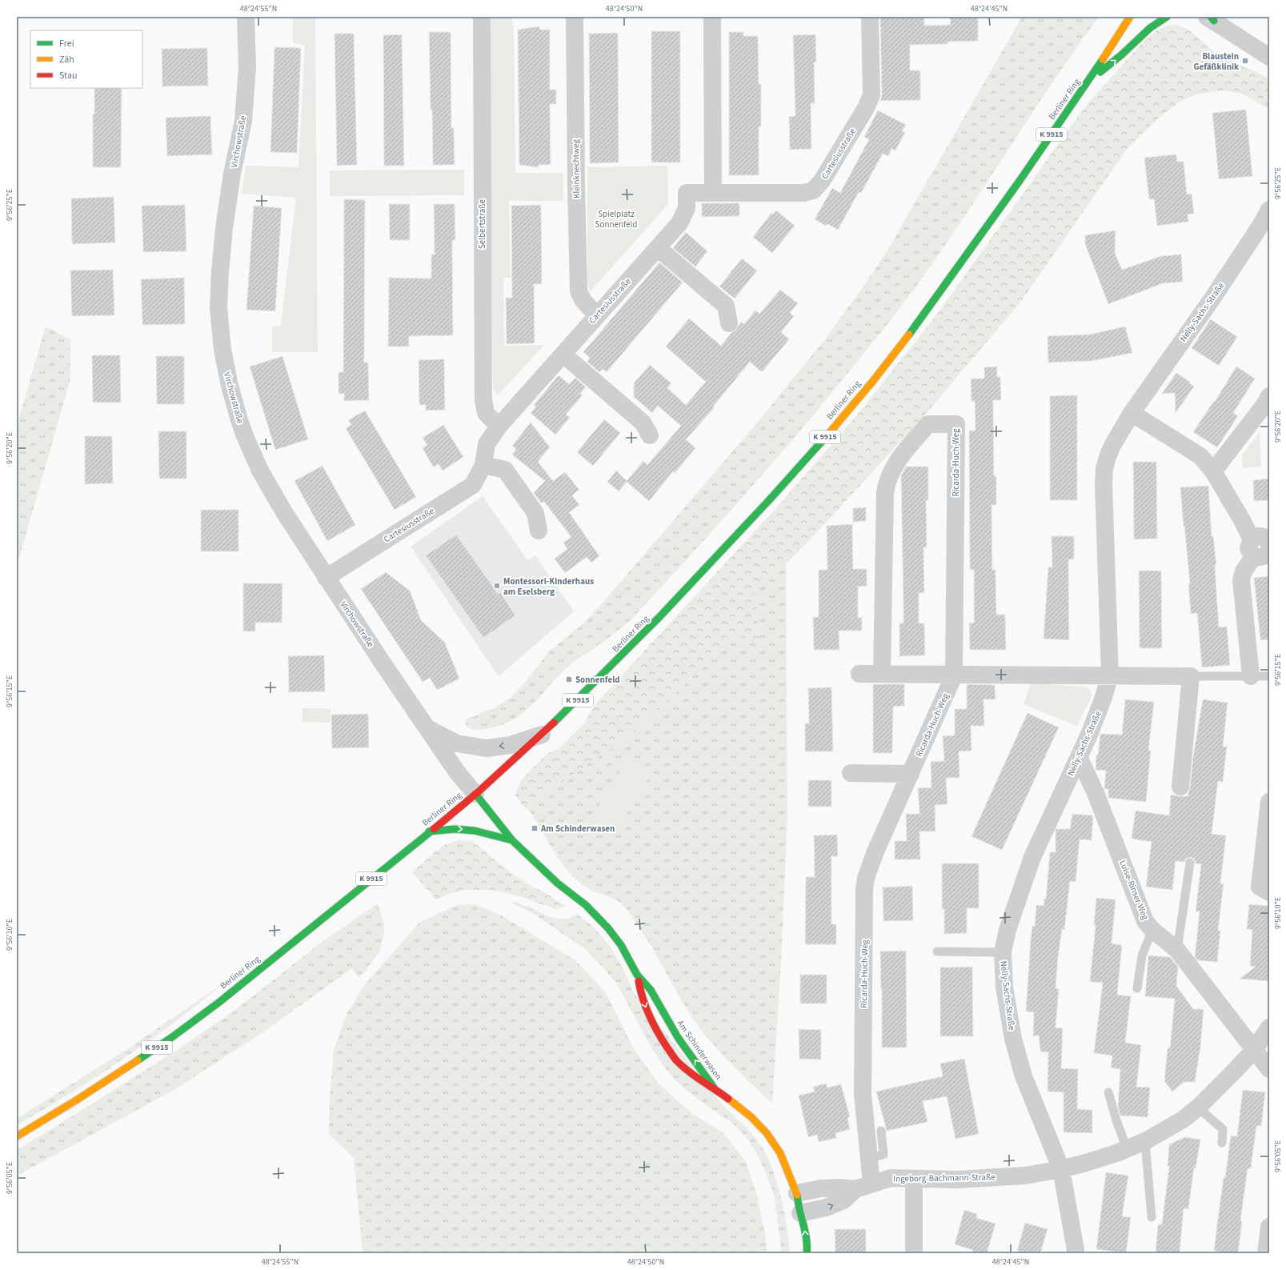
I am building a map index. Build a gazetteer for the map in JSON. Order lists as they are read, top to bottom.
{
  "streets": {
    "main road": ["Berliner Ring", "K 9915", "Am Schinderwasen"],
    "street": [
      "Virchowstraße",
      "Cartesiusstraße",
      "Kleinknechtweg",
      "Selbertstraße",
      "Nelly-Sachs-Straße",
      "Ricarda-Huch-Weg",
      "Luise-Rinser-Weg",
      "Ingeborg-Bachmann-Straße"
    ]
  },
  "crossings": [
    ["Berliner Ring", "Virchowstraße"],
    ["Berliner Ring", "Am Schinderwasen"],
    ["Virchowstraße", "Cartesiusstraße"],
    ["Virchowstraße", "Am Schinderwasen"],
    ["Cartesiusstraße", "Kleinknechtweg"],
    ["Cartesiusstraße", "Selbertstraße"],
    ["Nelly-Sachs-Straße", "Luise-Rinser-Weg"],
    ["Nelly-Sachs-Straße", "Ingeborg-Bachmann-Straße"],
    ["Ricarda-Huch-Weg", "Ingeborg-Bachmann-Straße"],
    ["Luise-Rinser-Weg", "Ingeborg-Bachmann-Straße"],
    ["Am Schinderwasen", "Ingeborg-Bachmann-Straße"]
  ],
  "parks": ["Spielplatz Sonnenfeld"],
  "places": {
    "transit": ["Blaustein Gefäßklinik", "Sonnenfeld", "Am Schinderwasen"],
    "other": ["Montessori-Kinderhaus am Eselsberg"]
  },
  "legend": ["Frei", "Zäh", "Stau"],
  "coordinates": [
    "48°24'55\"N",
    "48°24'50\"N",
    "48°24'45\"N",
    "9°56'25\"E",
    "9°56'20\"E",
    "9°56'15\"E",
    "9°56'10\"E",
    "9°56'05\"E"
  ]
}
